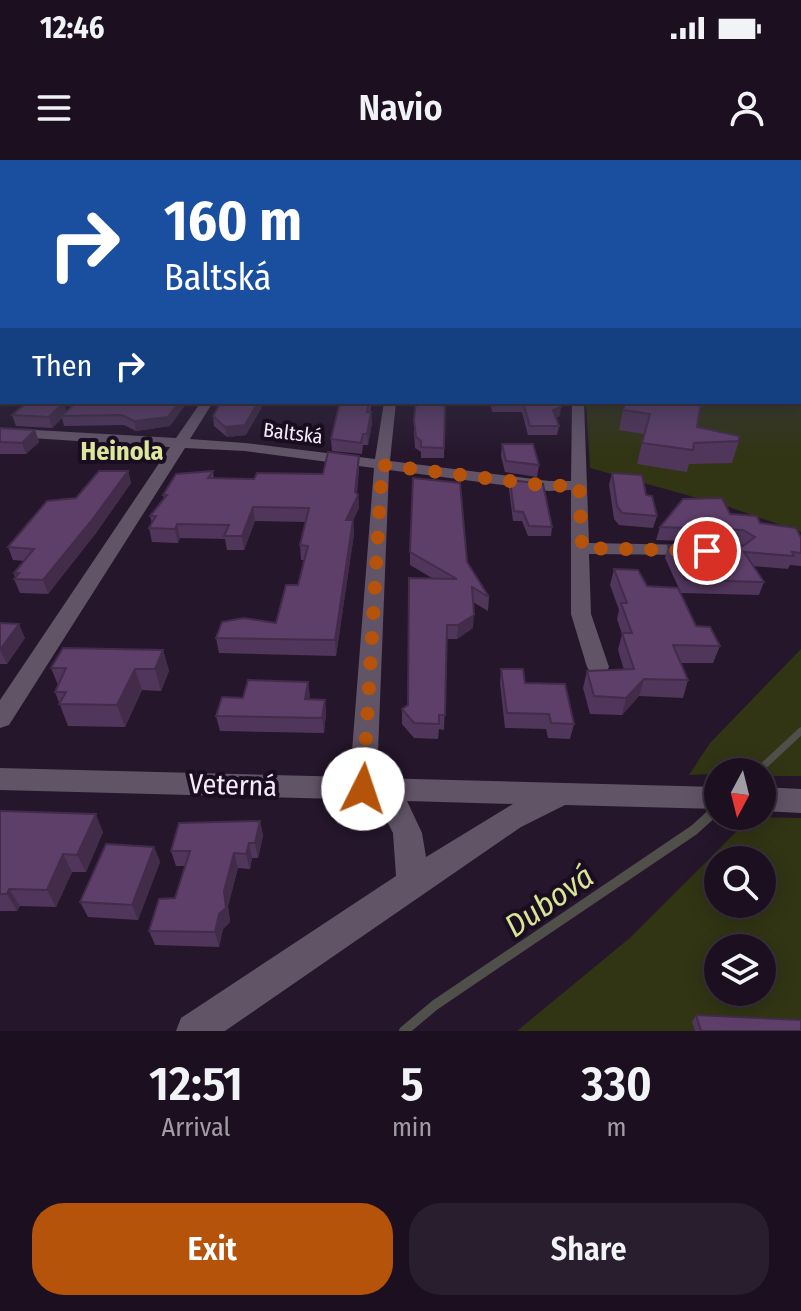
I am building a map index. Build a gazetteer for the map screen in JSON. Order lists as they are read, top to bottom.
{
  "streets": {
    "street": ["Baltská", "Veterná"]
  },
  "districts": ["Heinola"],
  "water": ["Dubová"],
  "north": "bottom",
  "page": {
    "status": "12:46",
    "header": "Navio",
    "turn": ["160 m", "Baltská"],
    "then": "Then",
    "eta": [
      "12:51",
      "Arrival",
      "5",
      "min",
      "330",
      "m"
    ],
    "buttons": ["Exit", "Share"]
  }
}
